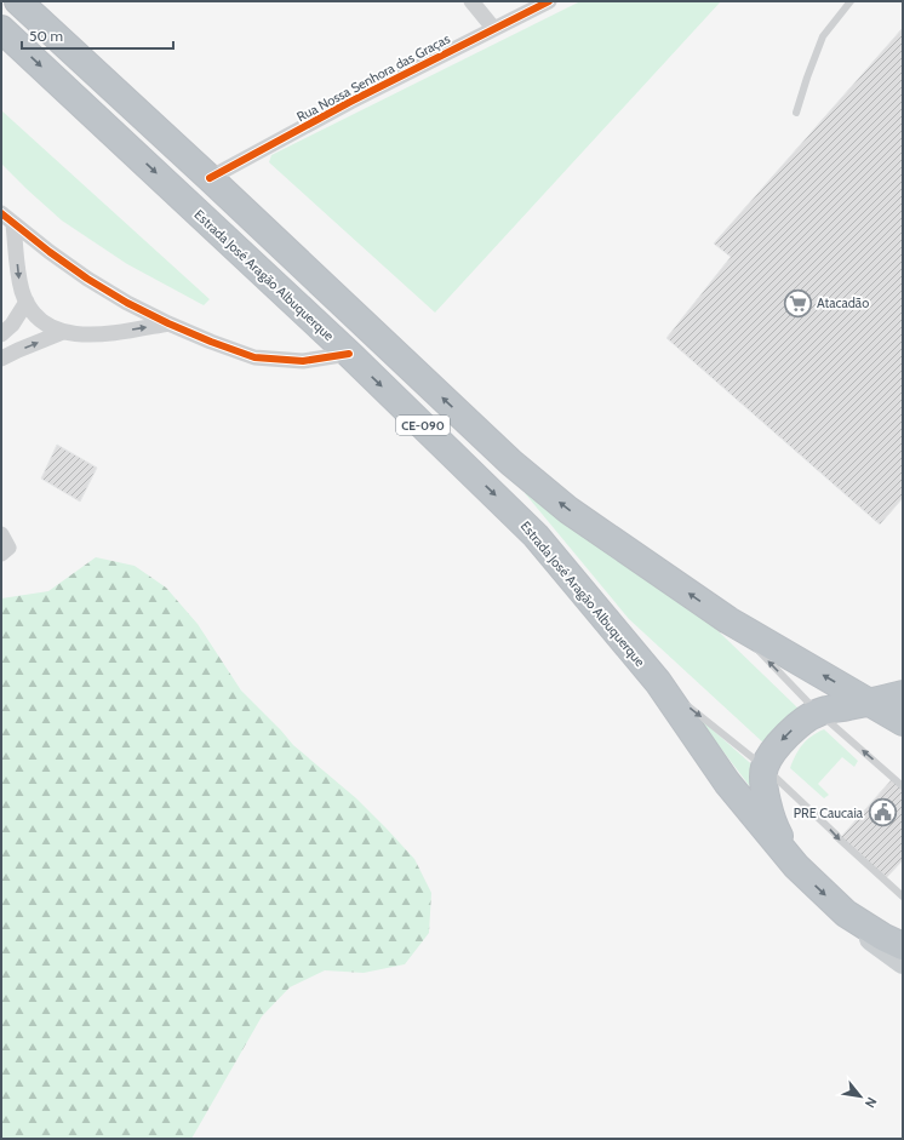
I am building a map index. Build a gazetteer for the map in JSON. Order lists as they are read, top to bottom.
{
  "streets": {
    "highway": ["Estrada José Aragão Albuquerque", "CE-090"],
    "street": ["Rua Nossa Senhora das Graças"]
  },
  "crossings": [
    ["Rua Nossa Senhora das Graças", "CE-090"]
  ],
  "places": {
    "supermarket": ["Atacadão"],
    "public building": ["PRE Caucaia"]
  },
  "scale_bar": "50 m",
  "north": "bottom right"
}
